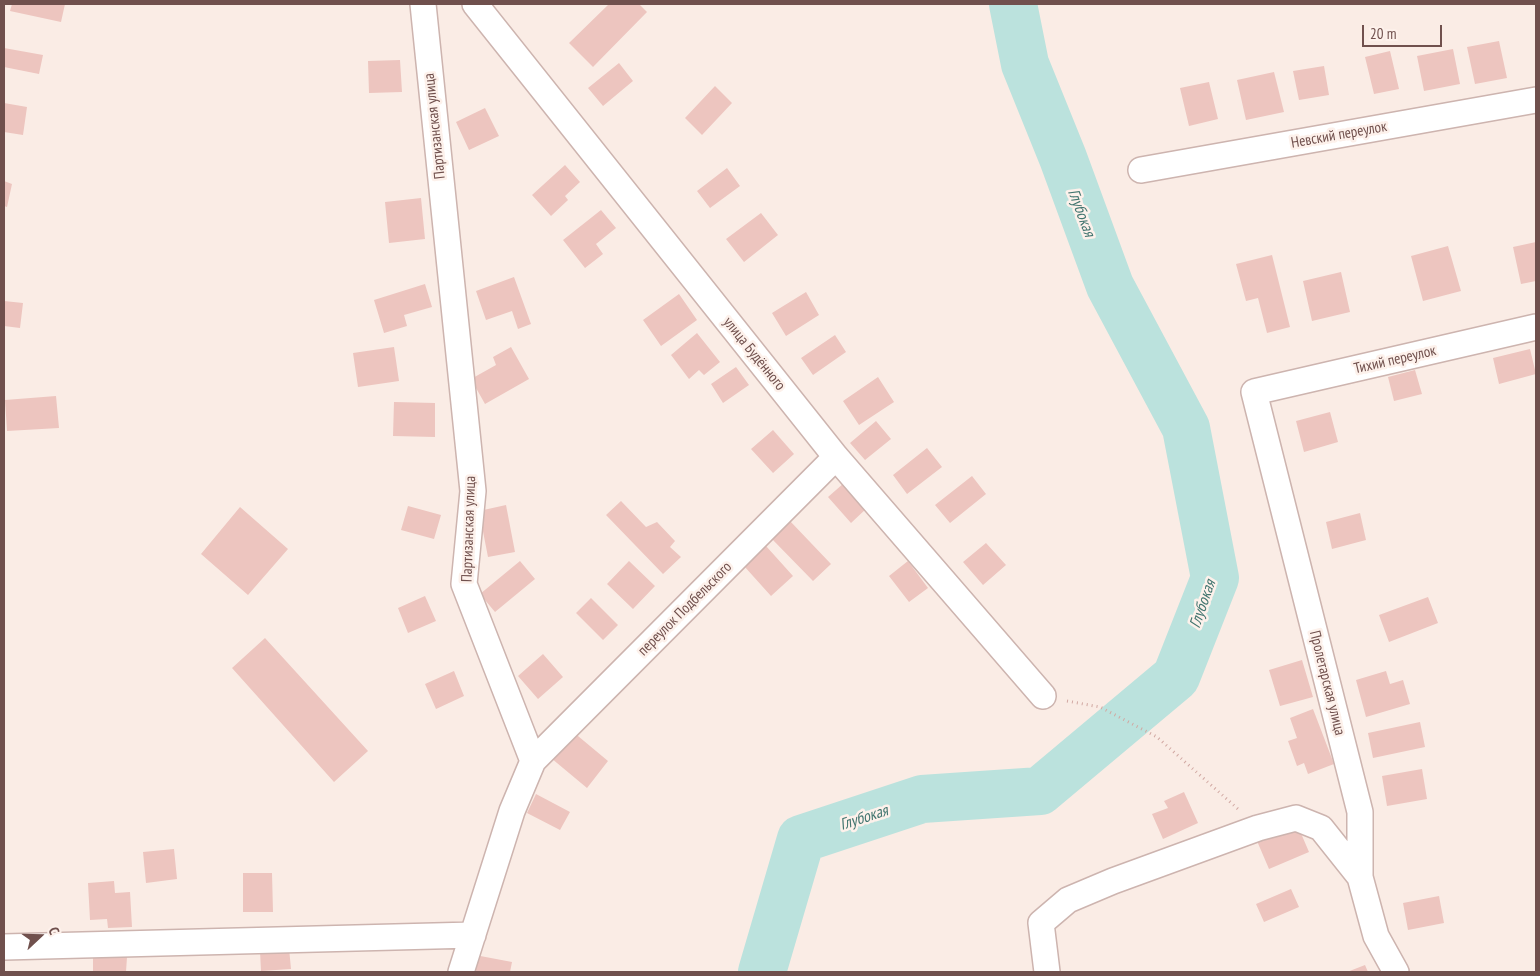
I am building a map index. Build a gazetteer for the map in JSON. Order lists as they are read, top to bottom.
{
  "streets": {
    "street": [
      "Партизанская улица",
      "Невский переулок",
      "улица Будённого",
      "Тихий переулок",
      "переулок Подбельского",
      "Пролетарская улица"
    ]
  },
  "crossings": [
    ["Партизанская улица", "переулок Подбельского"],
    ["улица Будённого", "переулок Подбельского"],
    ["Тихий переулок", "Пролетарская улица"]
  ],
  "water": ["Глубокая"],
  "scale_bar": "20 m",
  "north": "right"
}
